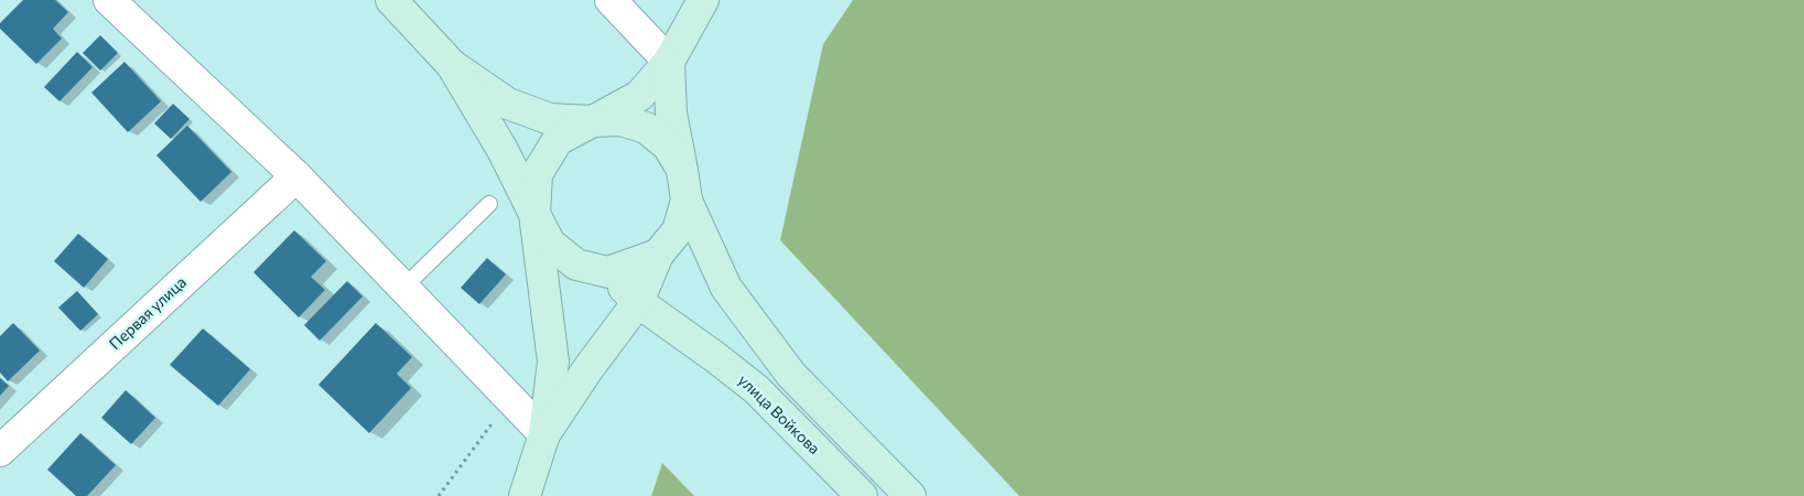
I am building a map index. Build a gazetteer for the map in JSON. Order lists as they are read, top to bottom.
{
  "streets": {
    "main road": ["улица Войкова"],
    "street": ["Первая улица"]
  }
}
